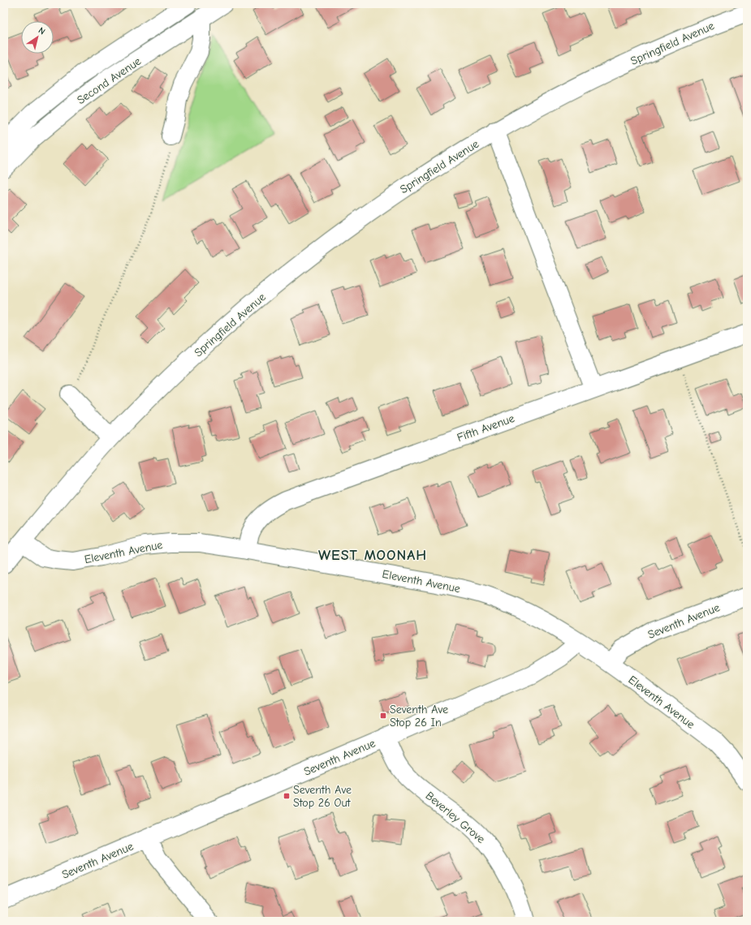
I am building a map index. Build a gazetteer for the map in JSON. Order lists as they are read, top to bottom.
{
  "streets": {
    "street": [
      "Springfield Avenue",
      "Second Avenue",
      "Fifth Avenue",
      "Eleventh Avenue",
      "Seventh Avenue",
      "Beverley Grove"
    ]
  },
  "crossings": [
    ["Springfield Avenue", "Eleventh Avenue"],
    ["Fifth Avenue", "Eleventh Avenue"],
    ["Eleventh Avenue", "Seventh Avenue"],
    ["Seventh Avenue", "Beverley Grove"]
  ],
  "districts": ["WEST MOONAH"],
  "places": {
    "transit": ["Seventh Ave Stop 26 In", "Seventh Ave Stop 26 Out"]
  },
  "north": "top right"
}
